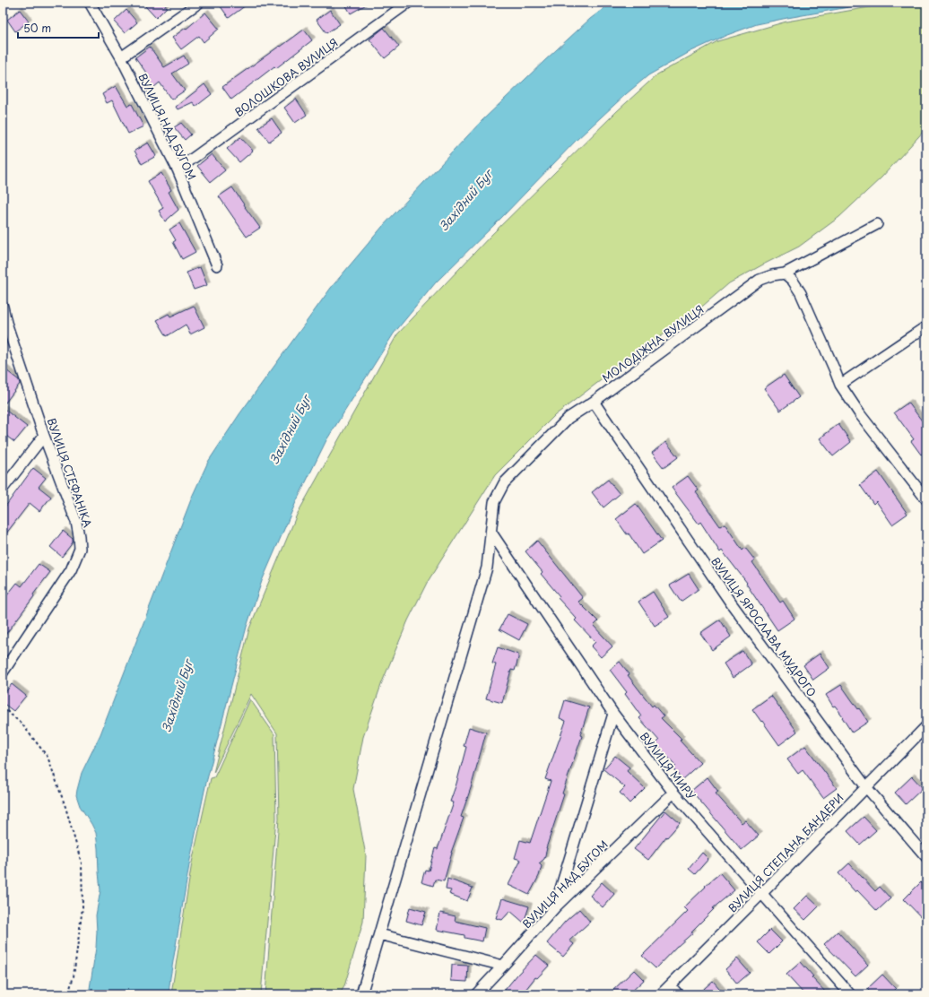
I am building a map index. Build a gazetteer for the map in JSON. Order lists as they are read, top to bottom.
{
  "streets": {
    "street": [
      "ВОЛОШКОВА ВУЛИЦЯ",
      "ВУЛИЦЯ НАД БУГОМ",
      "МОЛОДІЖНА ВУЛИЦЯ",
      "ВУЛИЦЯ СТЕФАНІКА",
      "ВУЛИЦЯ ЯРОСЛАВА МУДРОГО",
      "ВУЛИЦЯ МИРУ",
      "ВУЛИЦЯ СТЕПАНА БАНДЕРИ"
    ]
  },
  "crossings": [
    ["ВОЛОШКОВА ВУЛИЦЯ", "ВУЛИЦЯ НАД БУГОМ"],
    ["ВУЛИЦЯ НАД БУГОМ", "ВУЛИЦЯ МИРУ"],
    ["МОЛОДІЖНА ВУЛИЦЯ", "ВУЛИЦЯ ЯРОСЛАВА МУДРОГО"],
    ["МОЛОДІЖНА ВУЛИЦЯ", "ВУЛИЦЯ МИРУ"],
    ["ВУЛИЦЯ ЯРОСЛАВА МУДРОГО", "ВУЛИЦЯ СТЕПАНА БАНДЕРИ"],
    ["ВУЛИЦЯ МИРУ", "ВУЛИЦЯ СТЕПАНА БАНДЕРИ"]
  ],
  "water": ["Західний Буг"],
  "scale_bar": "50 m"
}
